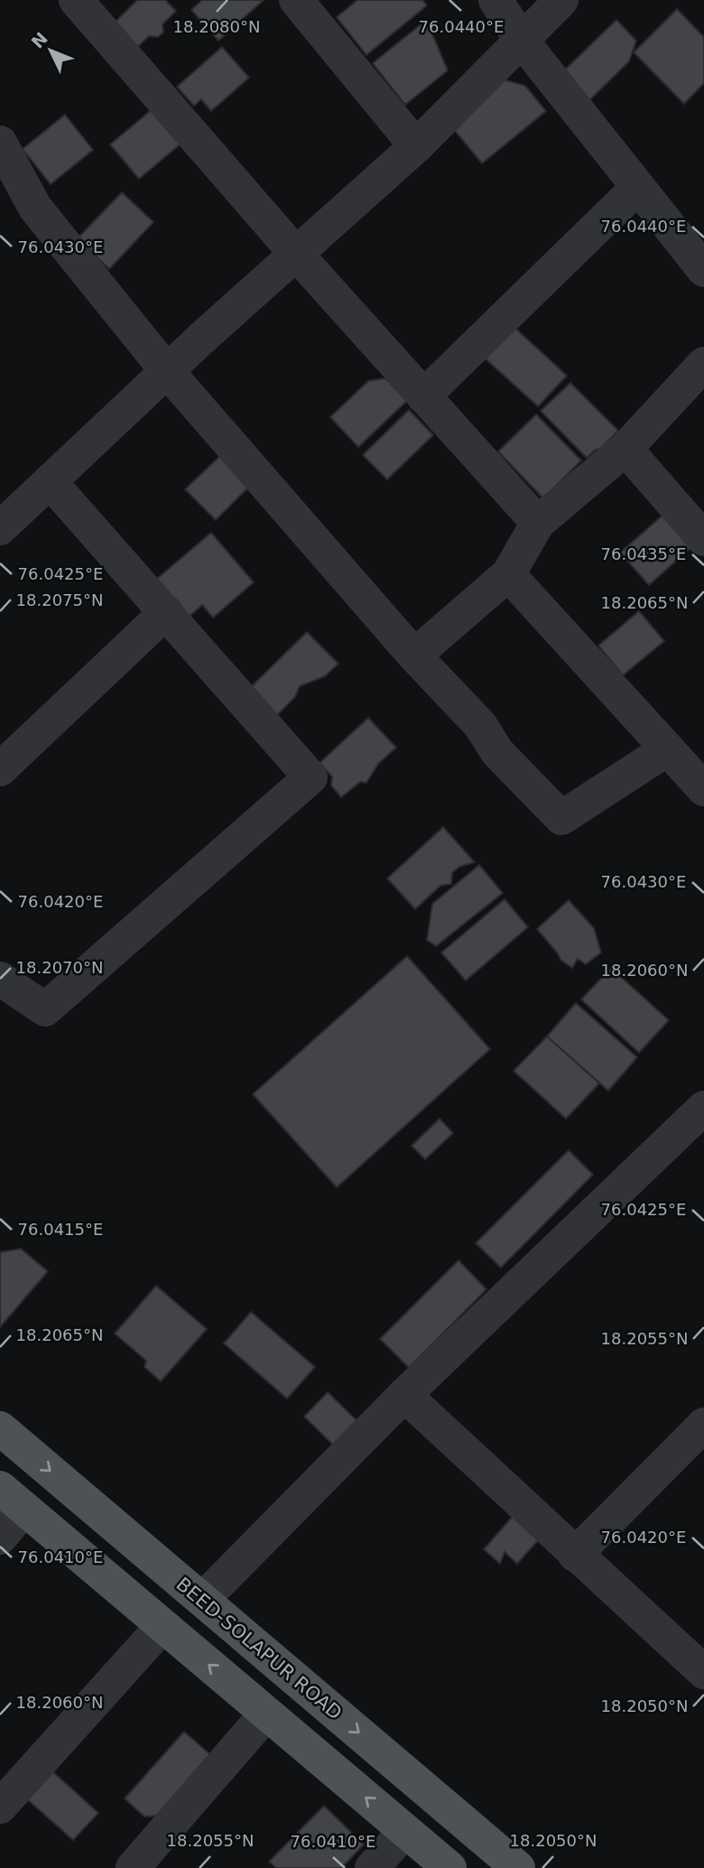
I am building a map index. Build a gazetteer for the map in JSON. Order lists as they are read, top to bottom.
{
  "streets": {
    "main road": ["BEED-SOLAPUR ROAD"]
  },
  "north": "top left",
  "coordinates": [
    "76.0440°E",
    "18.2080°N",
    "76.0430°E",
    "76.0435°E",
    "76.0425°E",
    "18.2075°N",
    "18.2065°N",
    "76.0420°E",
    "18.2070°N",
    "18.2060°N",
    "76.0415°E",
    "18.2055°N",
    "76.0410°E",
    "18.2050°N"
  ]
}
